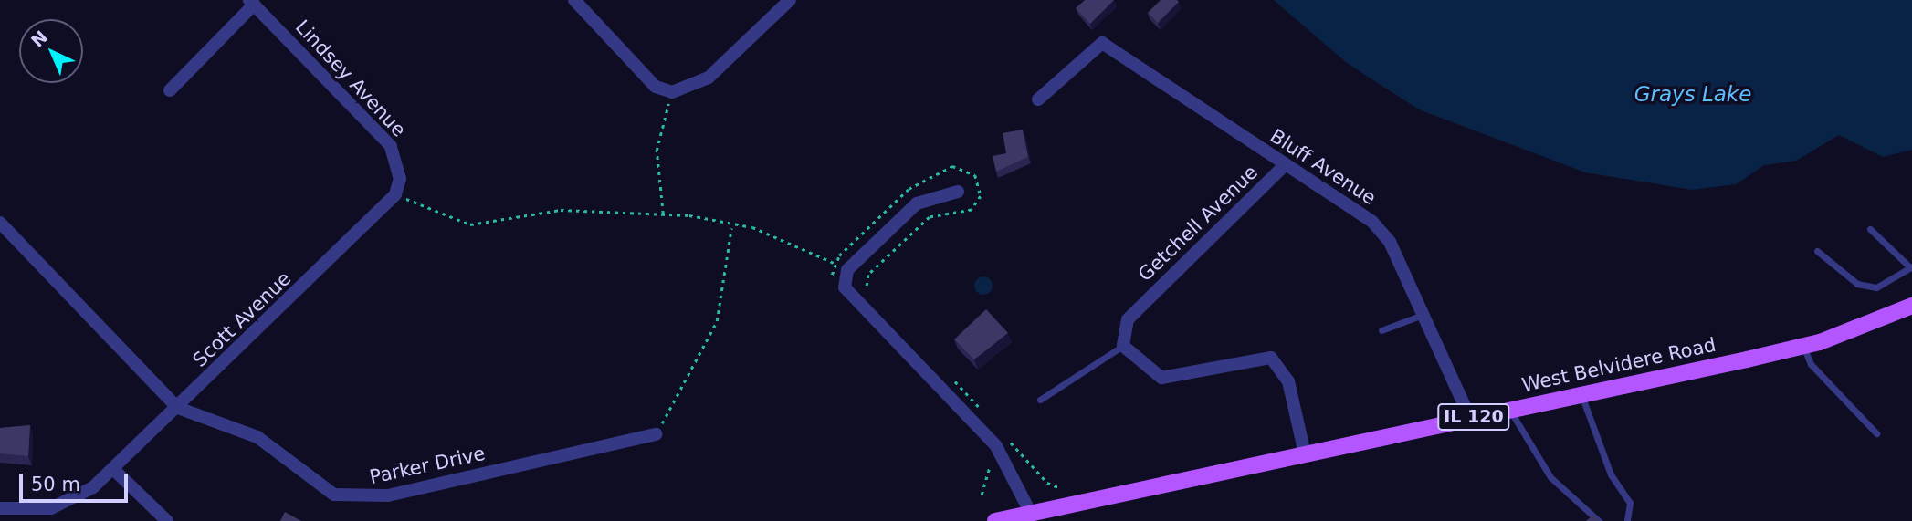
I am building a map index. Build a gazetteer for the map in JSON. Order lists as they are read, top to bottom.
{
  "streets": {
    "main road": ["West Belvidere Road", "IL 120"],
    "street": [
      "Lindsey Avenue",
      "Bluff Avenue",
      "Getchell Avenue",
      "Scott Avenue",
      "Parker Drive"
    ]
  },
  "crossings": [
    ["Lindsey Avenue", "Scott Avenue"],
    ["Bluff Avenue", "Getchell Avenue"],
    ["Bluff Avenue", "West Belvidere Road"],
    ["Scott Avenue", "Parker Drive"],
    ["West Belvidere Road", "IL 120"]
  ],
  "water": ["Grays Lake"],
  "scale_bar": "50 m",
  "north": "top left"
}
